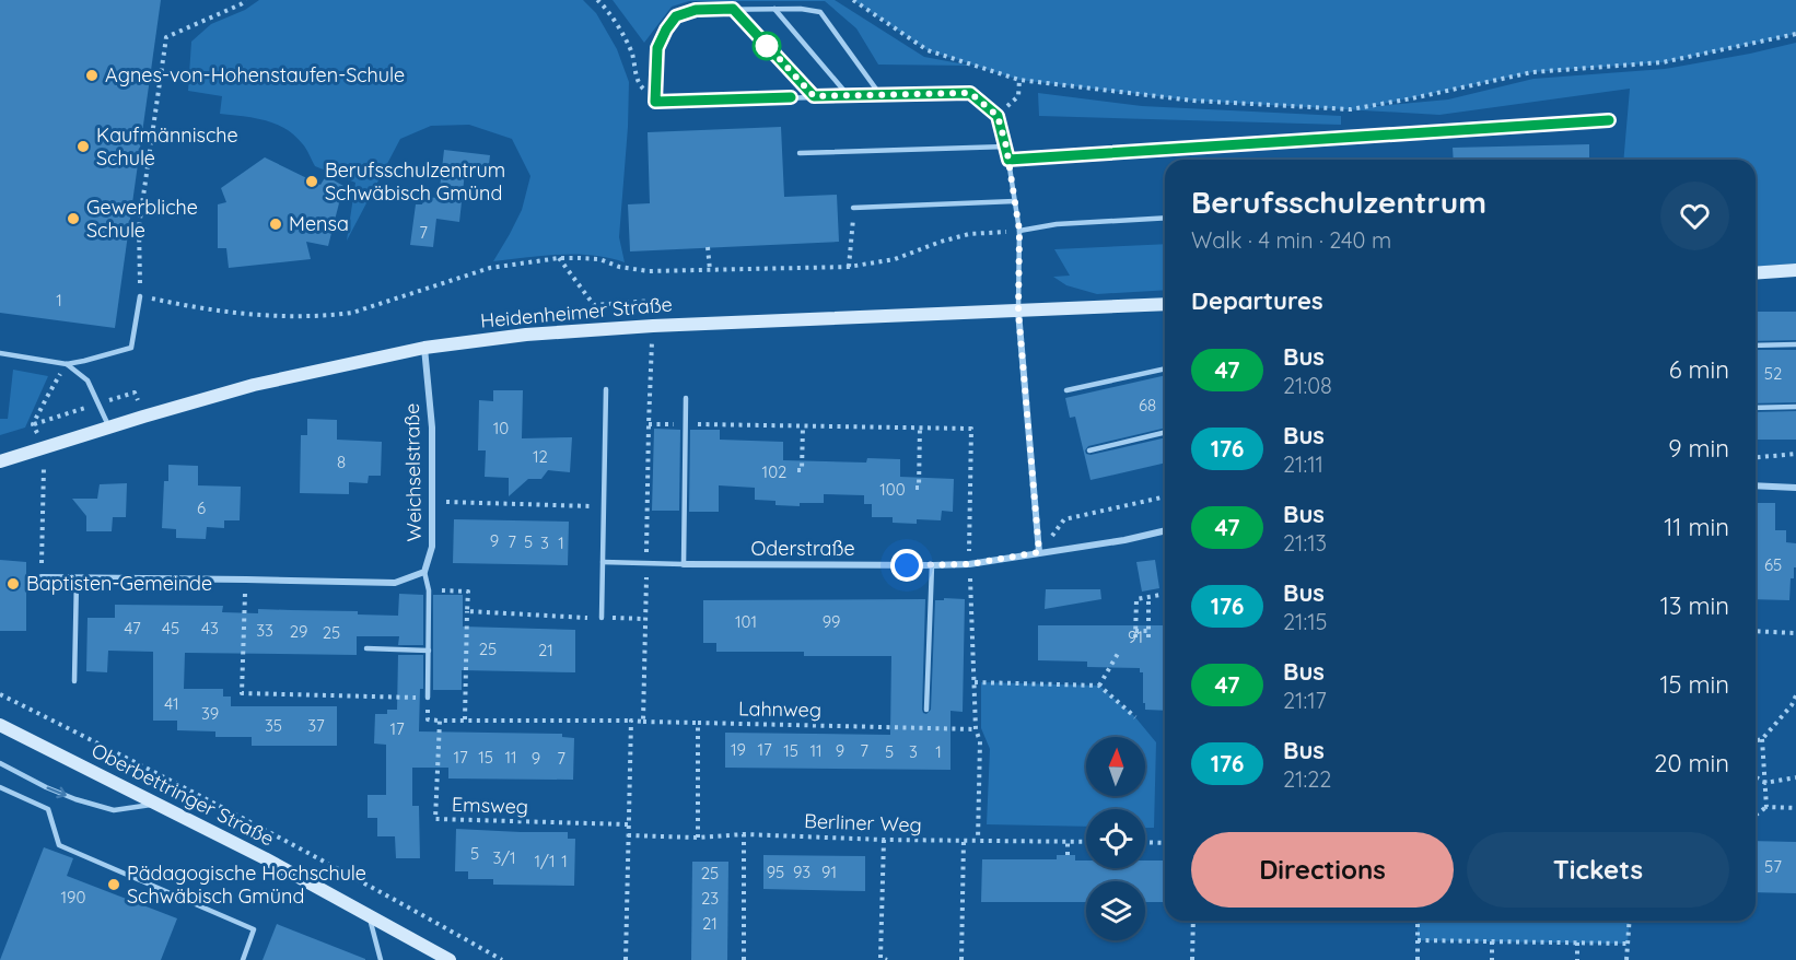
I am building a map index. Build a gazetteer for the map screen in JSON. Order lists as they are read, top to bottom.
{
  "streets": {
    "street": [
      "Heidenheimer Straße",
      "Weichselstraße",
      "Oderstraße",
      "Oberbettringer Straße"
    ],
    "path": ["Lahnweg", "Emsweg", "Berliner Weg"]
  },
  "crossings": [
    ["Heidenheimer Straße", "Weichselstraße"]
  ],
  "places": [
    "Agnes-von-Hohenstaufen-Schule",
    "Kaufmännische Schule",
    "Berufsschulzentrum Schwäbisch Gmünd",
    "Gewerbliche Schule",
    "Mensa",
    "Baptisten-Gemeinde",
    "Pädagogische Hochschule Schwäbisch Gmünd"
  ],
  "lines": ["bus line 47"],
  "house_numbers": [
    "7",
    "1",
    "52",
    "68",
    "10",
    "12",
    "8",
    "102",
    "100",
    "6",
    "9",
    "7",
    "5",
    "3",
    "1",
    "65",
    "101",
    "99",
    "47",
    "45",
    "43",
    "33",
    "29",
    "25",
    "91",
    "25",
    "21",
    "41",
    "39",
    "35",
    "37",
    "17",
    "19",
    "17",
    "15",
    "11",
    "9",
    "7",
    "5",
    "3",
    "1",
    "17",
    "15",
    "11",
    "9",
    "7",
    "5",
    "3/1",
    "1/1",
    "1",
    "57",
    "95",
    "93",
    "91",
    "25",
    "190",
    "23",
    "21"
  ],
  "north": "top",
  "page": {
    "heading": [
      ["Berufsschulzentrum", "Walk · 4 min · 240 m"],
      "Departures"
    ],
    "list": [
      {
        "mark": "47",
        "name": "Bus",
        "note": "21:08",
        "value": "6 min"
      },
      {
        "mark": "176",
        "name": "Bus",
        "note": "21:11",
        "value": "9 min"
      },
      {
        "mark": "47",
        "name": "Bus",
        "note": "21:13",
        "value": "11 min"
      },
      {
        "mark": "176",
        "name": "Bus",
        "note": "21:15",
        "value": "13 min"
      },
      {
        "mark": "47",
        "name": "Bus",
        "note": "21:17",
        "value": "15 min"
      },
      {
        "mark": "176",
        "name": "Bus",
        "note": "21:22",
        "value": "20 min"
      }
    ],
    "buttons": ["Directions", "Tickets"]
  }
}
